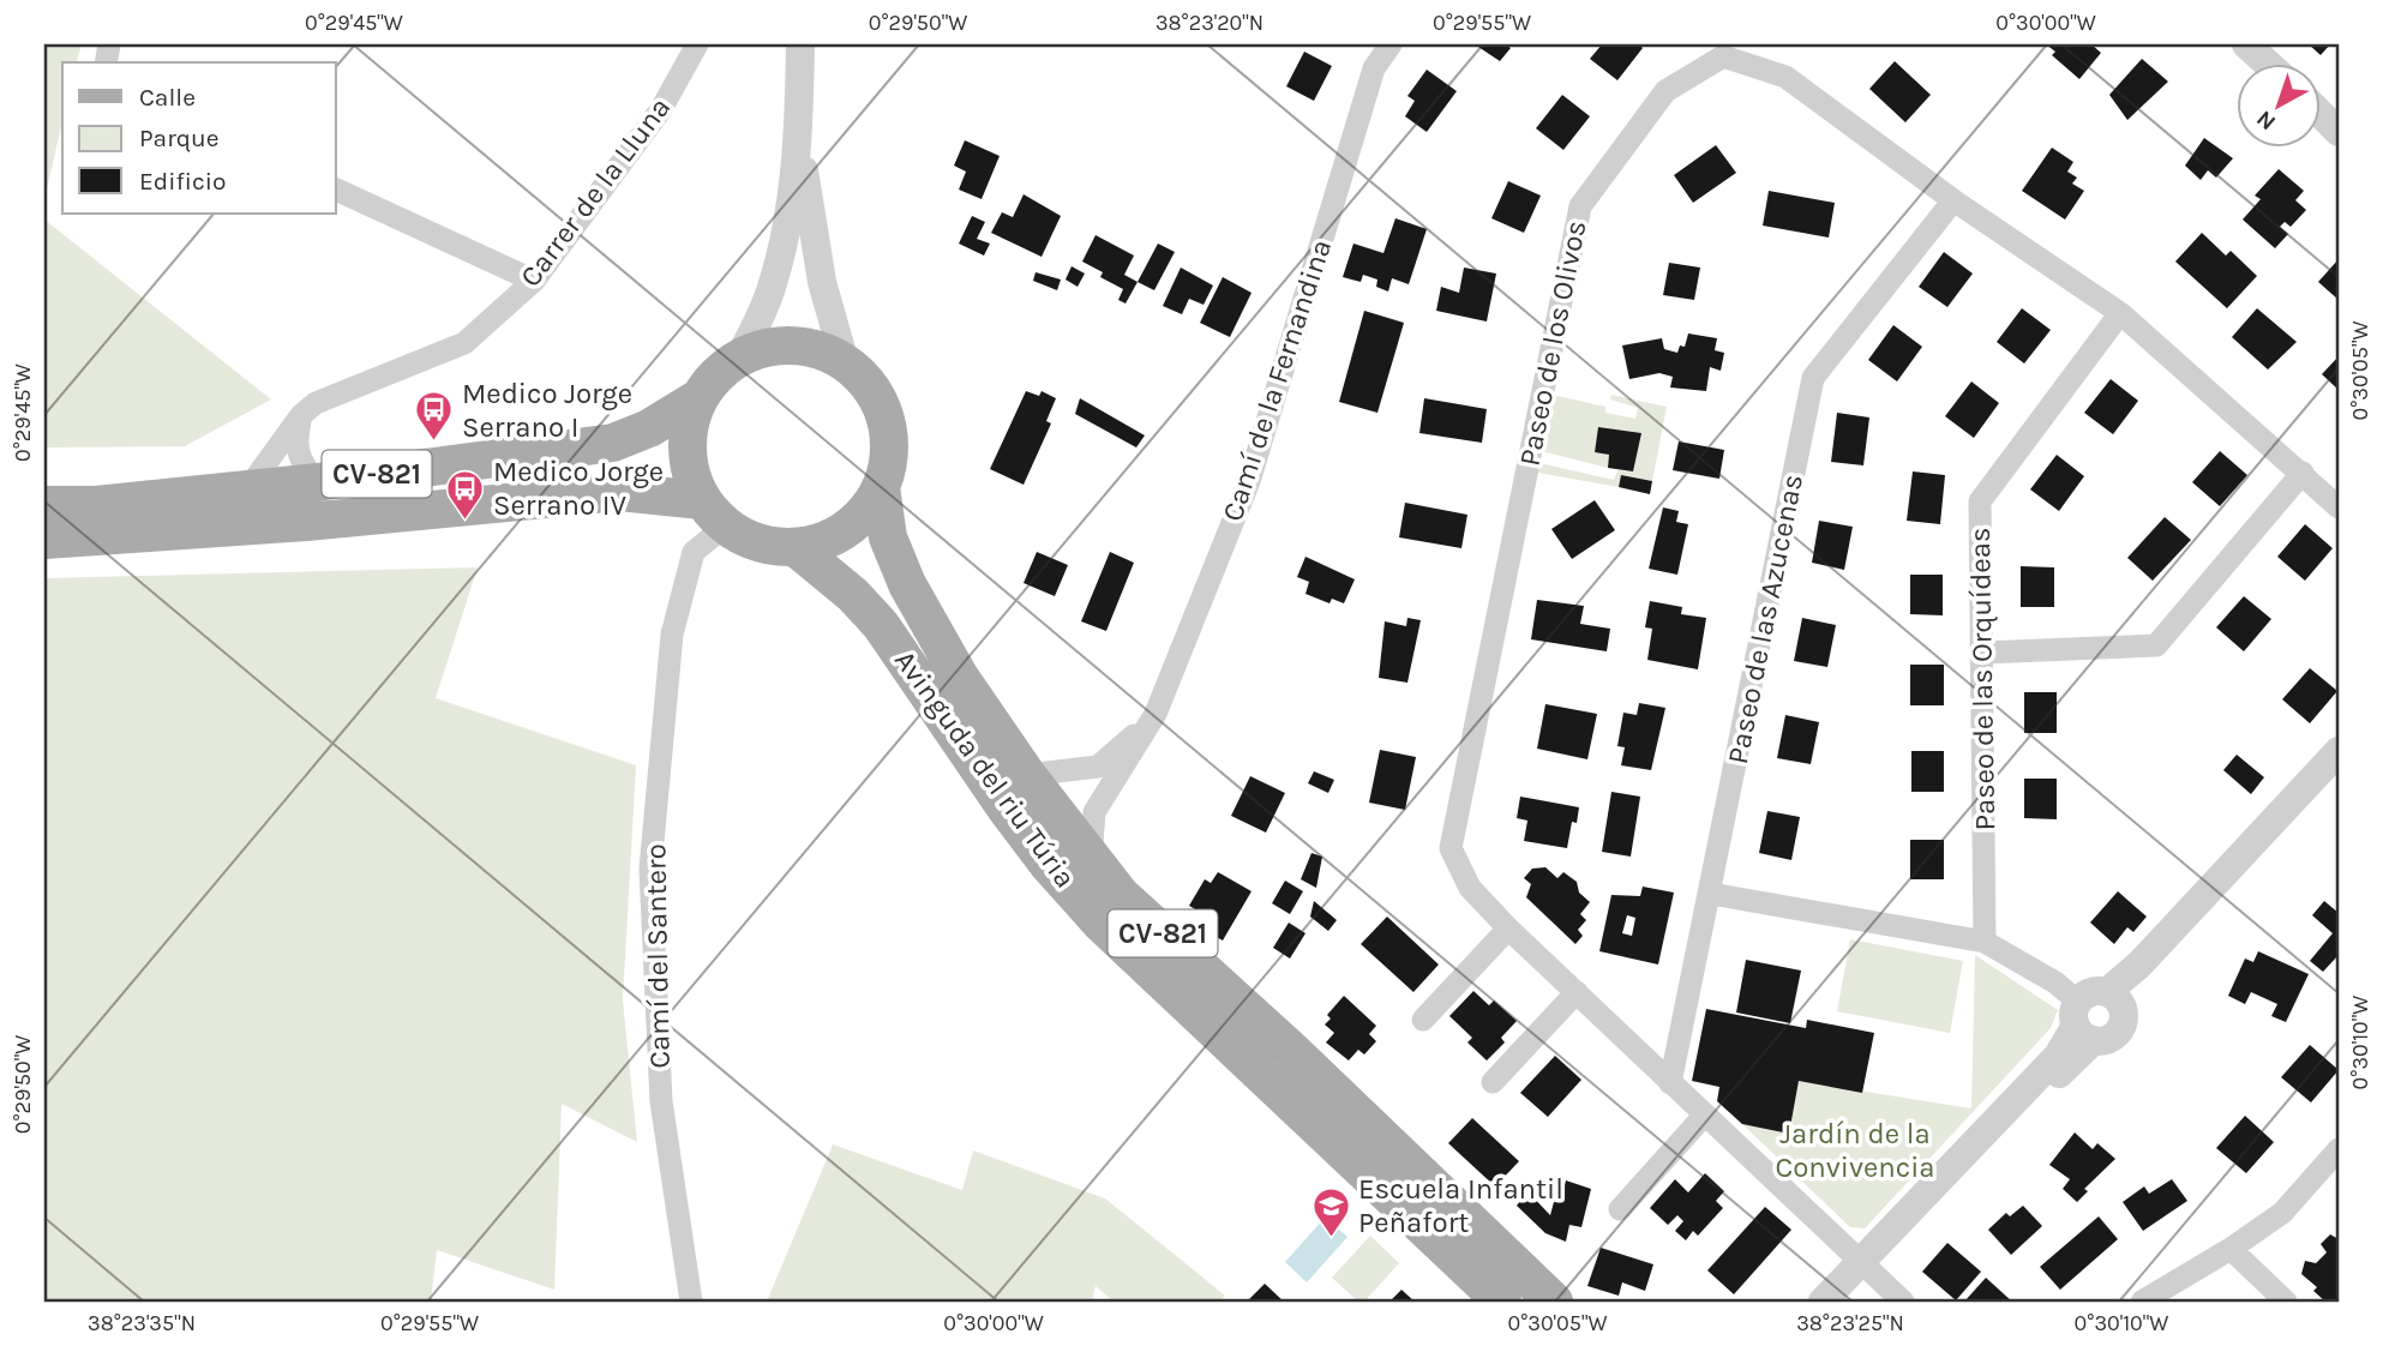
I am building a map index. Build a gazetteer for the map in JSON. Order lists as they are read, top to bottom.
{
  "streets": {
    "main road": ["CV-821", "Avinguda del riu Túria"],
    "street": [
      "Carrer de la Lluna",
      "Paseo de los Olivos",
      "Camí de la Fernandina",
      "Paseo de las Azucenas",
      "Paseo de las Orquídeas",
      "Camí del Santero"
    ]
  },
  "crossings": [
    ["Paseo de los Olivos", "Paseo de las Azucenas"],
    ["Paseo de los Olivos", "Paseo de las Orquídeas"],
    ["Camí de la Fernandina", "Avinguda del riu Túria"],
    ["CV-821", "Avinguda del riu Túria"],
    ["CV-821", "Camí del Santero"],
    ["Avinguda del riu Túria", "Camí del Santero"]
  ],
  "parks": ["Jardín de la Convivencia"],
  "places": {
    "bus stop": ["Medico Jorge Serrano I", "Medico Jorge Serrano IV"],
    "school or university": ["Escuela Infantil Peñafort"]
  },
  "legend": ["Calle", "Parque", "Edificio"],
  "north": "bottom left",
  "coordinates": [
    "0°29'45\"W",
    "0°29'50\"W",
    "38°23'20\"N",
    "0°29'55\"W",
    "0°30'00\"W",
    "0°30'05\"W",
    "0°30'10\"W",
    "38°23'35\"N",
    "38°23'25\"N"
  ]
}
